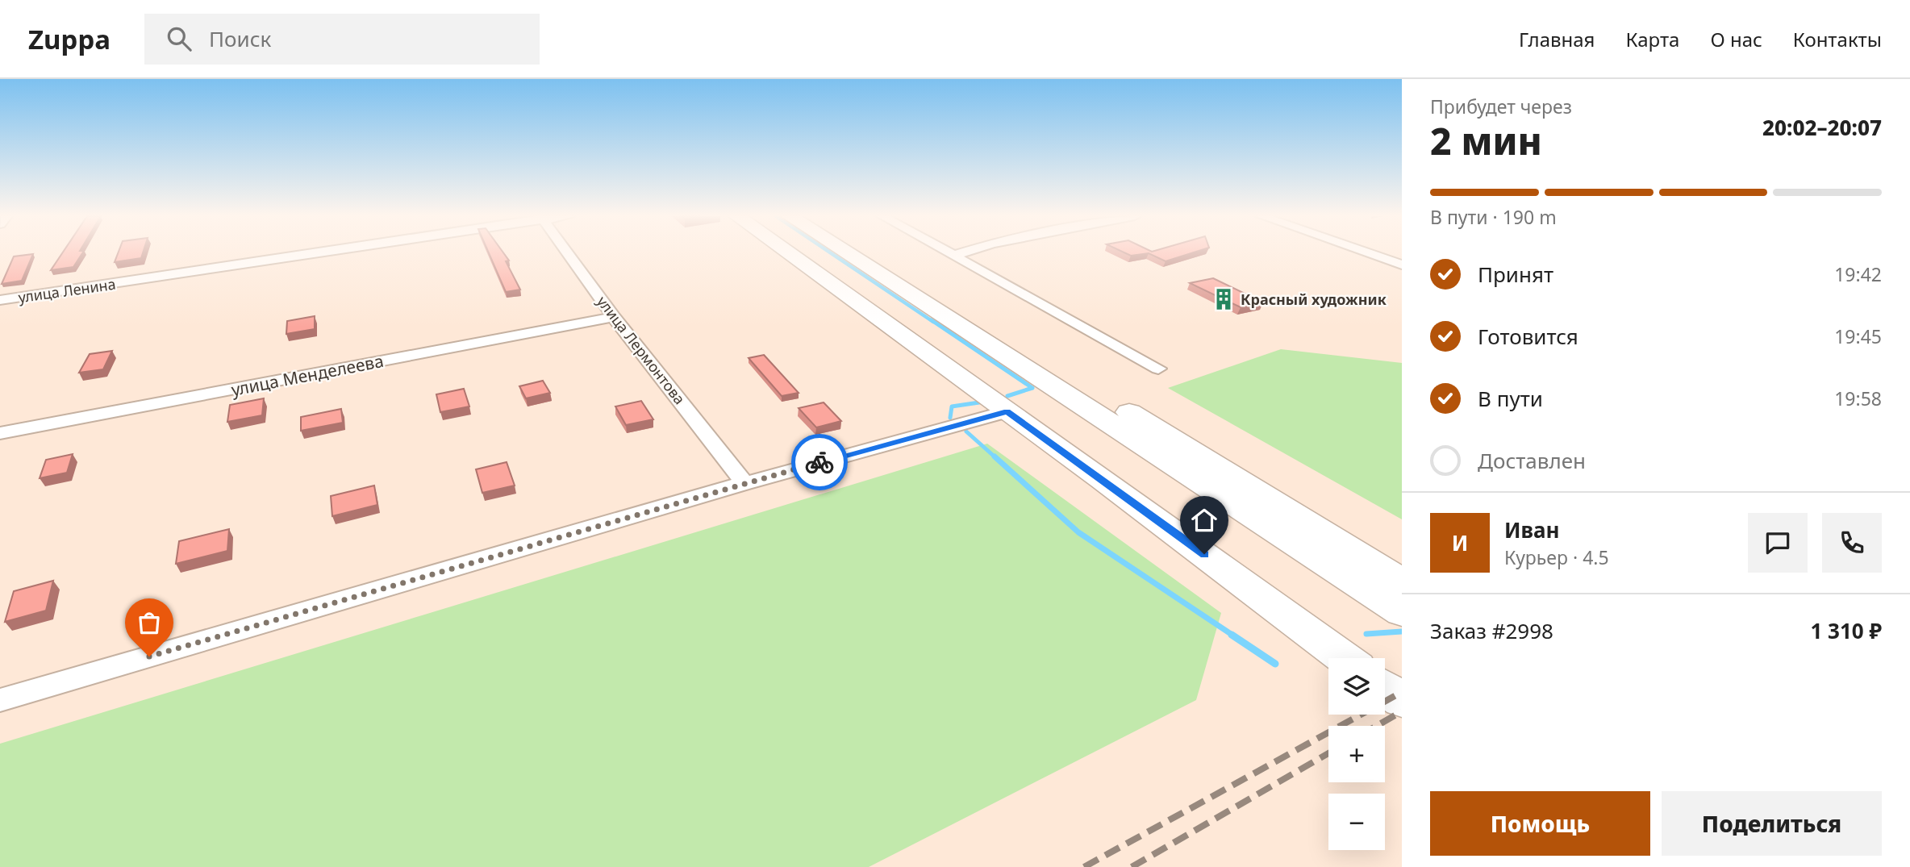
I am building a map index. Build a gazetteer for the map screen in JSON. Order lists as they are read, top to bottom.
{
  "streets": {
    "street": ["улица Ленина", "улица Лермонтова", "улица Менделеева"]
  },
  "crossings": [
    ["улица Лермонтова", "улица Менделеева"]
  ],
  "places": {
    "building": ["Красный художник"]
  },
  "page": {
    "header": "Zuppa",
    "search": "Поиск",
    "nav": [
      "Главная",
      "Карта",
      "О нас",
      "Контакты"
    ],
    "heading": ["2 мин", "Прибудет через", "20:02–20:07"],
    "panel": [
      "Иван",
      "Курьер · 4.5",
      "Заказ #2998",
      "1 310 ₽"
    ],
    "bar": "В пути · 190 m",
    "list": [
      ["Принят", "19:42"],
      ["Готовится", "19:45"],
      ["В пути", "19:58"],
      "Доставлен"
    ],
    "round": "И",
    "map_buttons": ["+", "−"],
    "buttons": ["Помощь", "Поделиться"]
  }
}
